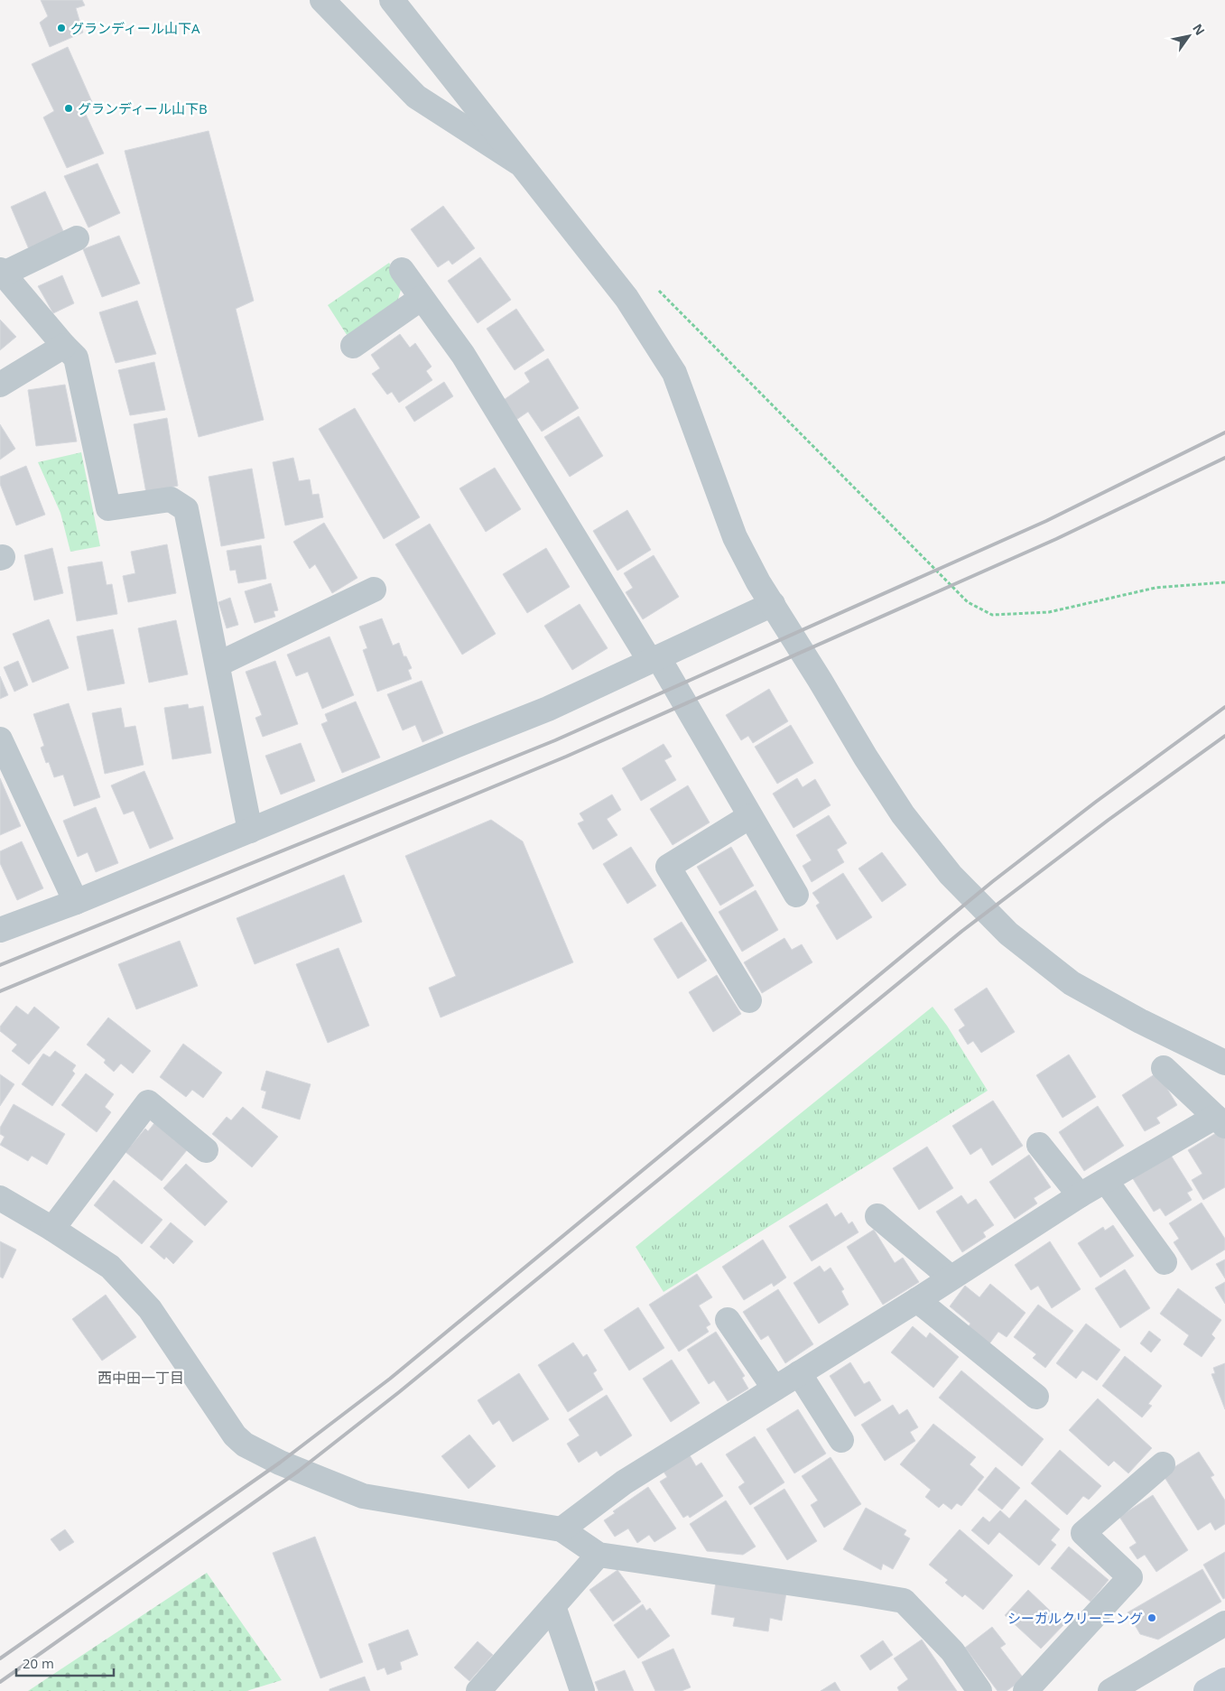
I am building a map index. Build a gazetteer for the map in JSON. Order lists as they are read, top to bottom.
{
  "districts": ["西中田一丁目"],
  "places": ["グランディール山下A", "グランディール山下B", "シーガルクリーニング"],
  "scale_bar": "20 m",
  "north": "top right"
}
